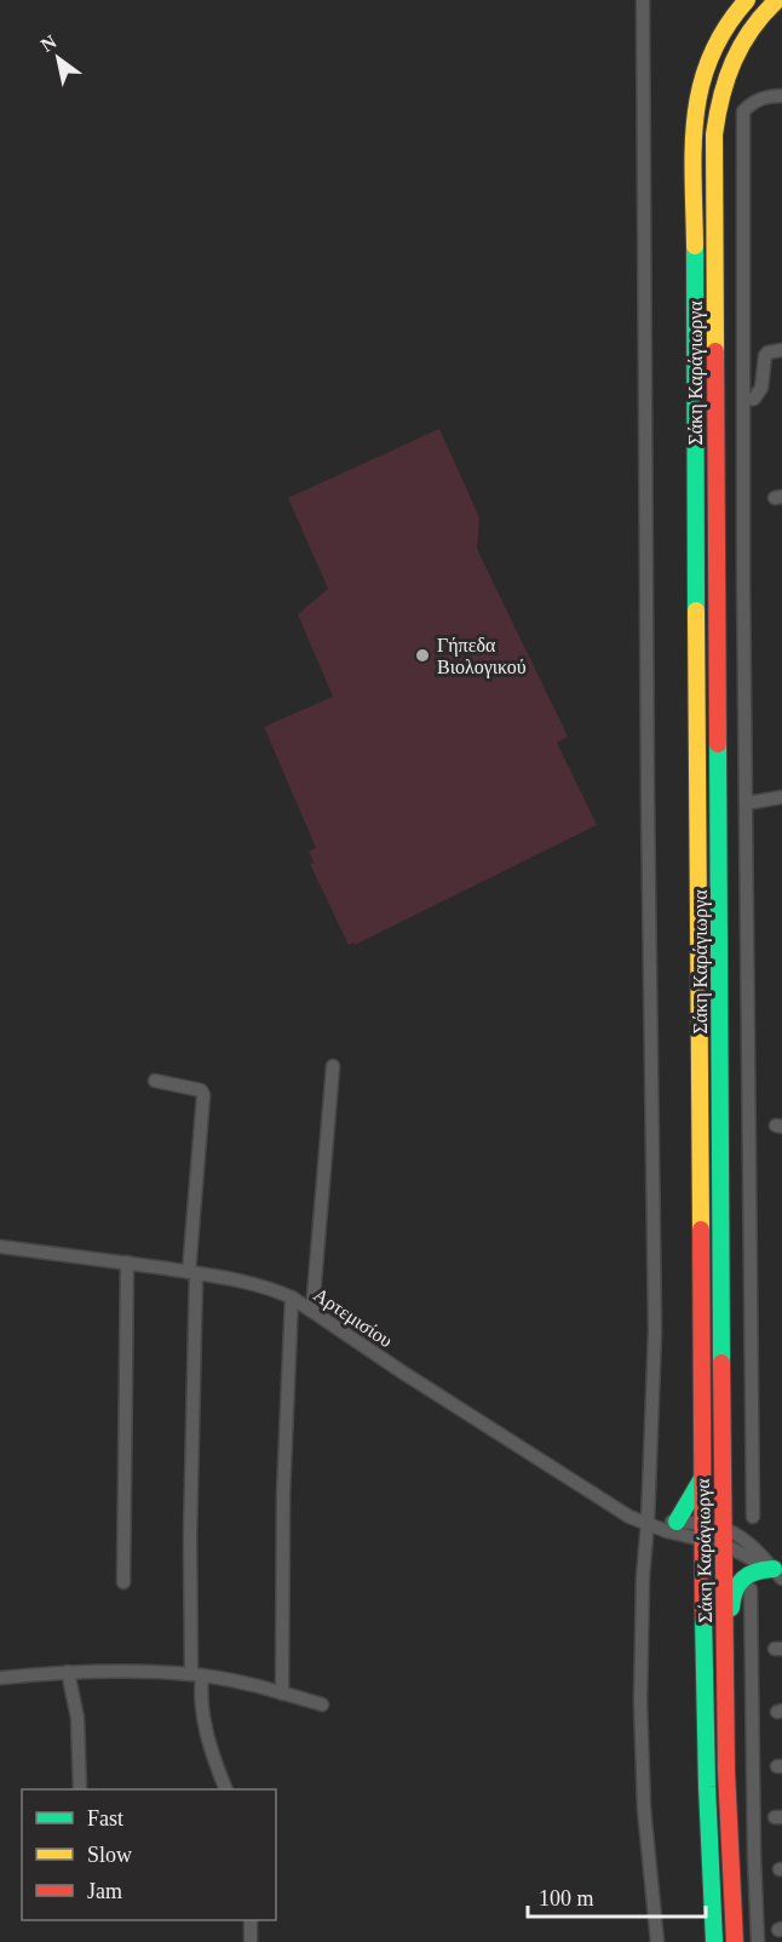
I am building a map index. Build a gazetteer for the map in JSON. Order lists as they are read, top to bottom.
{
  "streets": {
    "main road": ["Σάκη Καράγιωργα"],
    "street": ["Αρτεμισίου"]
  },
  "crossings": [
    ["Σάκη Καράγιωργα", "Αρτεμισίου"]
  ],
  "places": ["Γήπεδα Βιολογικού"],
  "legend": ["Fast", "Slow", "Jam"],
  "scale_bar": "100 m",
  "north": "top left"
}
